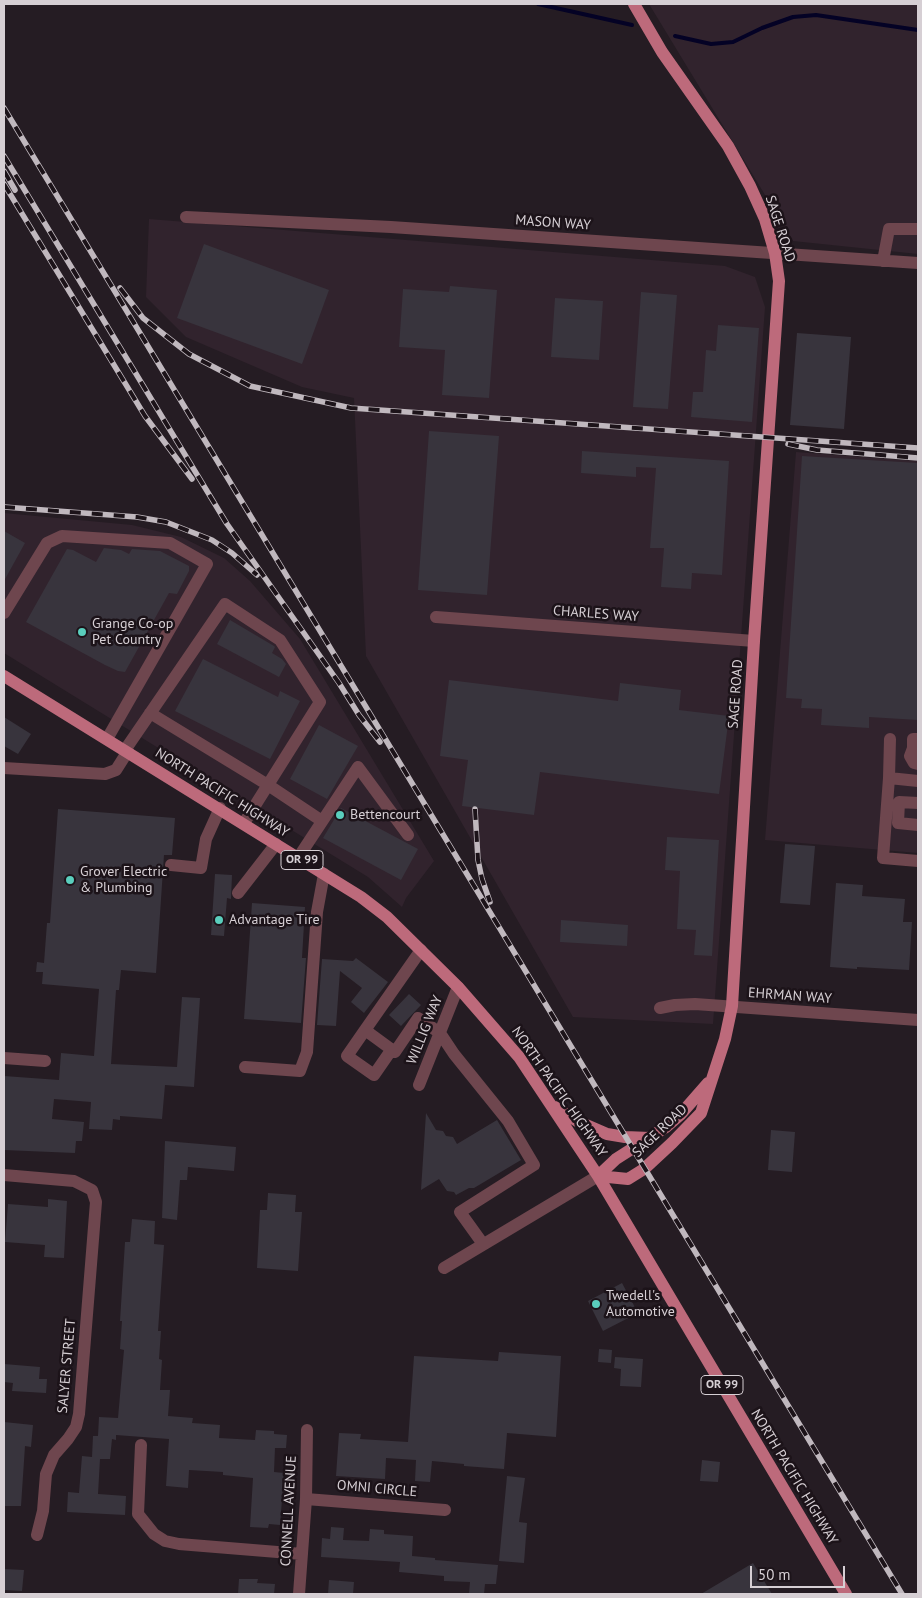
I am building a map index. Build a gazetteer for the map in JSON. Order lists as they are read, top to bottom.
{
  "streets": {
    "main road": ["SAGE ROAD", "NORTH PACIFIC HIGHWAY", "OR 99"],
    "street": [
      "MASON WAY",
      "CHARLES WAY",
      "EHRMAN WAY",
      "WILLIG WAY",
      "SALYER STREET",
      "OMNI CIRCLE",
      "CONNELL AVENUE"
    ]
  },
  "crossings": [
    ["MASON WAY", "SAGE ROAD"],
    ["SAGE ROAD", "CHARLES WAY"],
    ["SAGE ROAD", "NORTH PACIFIC HIGHWAY"],
    ["SAGE ROAD", "EHRMAN WAY"],
    ["NORTH PACIFIC HIGHWAY", "WILLIG WAY"],
    ["OMNI CIRCLE", "CONNELL AVENUE"]
  ],
  "places": [
    "Grange Co-op Pet Country",
    "Bettencourt",
    "Grover Electric & Plumbing",
    "Advantage Tire",
    "Twedell's Automotive"
  ],
  "scale_bar": "50 m"
}
